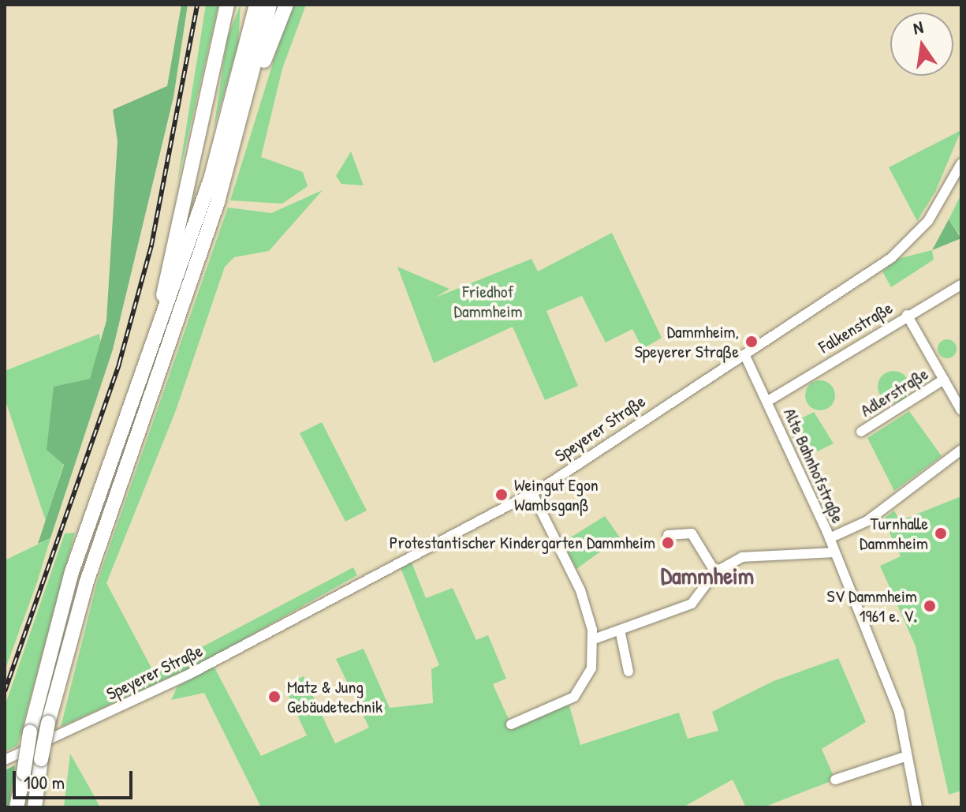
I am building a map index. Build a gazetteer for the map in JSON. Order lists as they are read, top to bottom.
{
  "streets": {
    "street": [
      "Falkenstraße",
      "Adlerstraße",
      "Speyerer Straße",
      "Alte Bahnhofstraße"
    ]
  },
  "crossings": [
    ["Falkenstraße", "Adlerstraße"],
    ["Falkenstraße", "Alte Bahnhofstraße"],
    ["Speyerer Straße", "Alte Bahnhofstraße"]
  ],
  "districts": ["Dammheim"],
  "parks": ["Friedhof Dammheim"],
  "places": [
    "Dammheim, Speyerer Straße",
    "Weingut Egon Wambsganß",
    "Turnhalle Dammheim",
    "Protestantischer Kindergarten Dammheim",
    "SV Dammheim 1961 e. V.",
    "Matz & Jung Gebäudetechnik"
  ],
  "scale_bar": "100 m",
  "north": "top"
}
